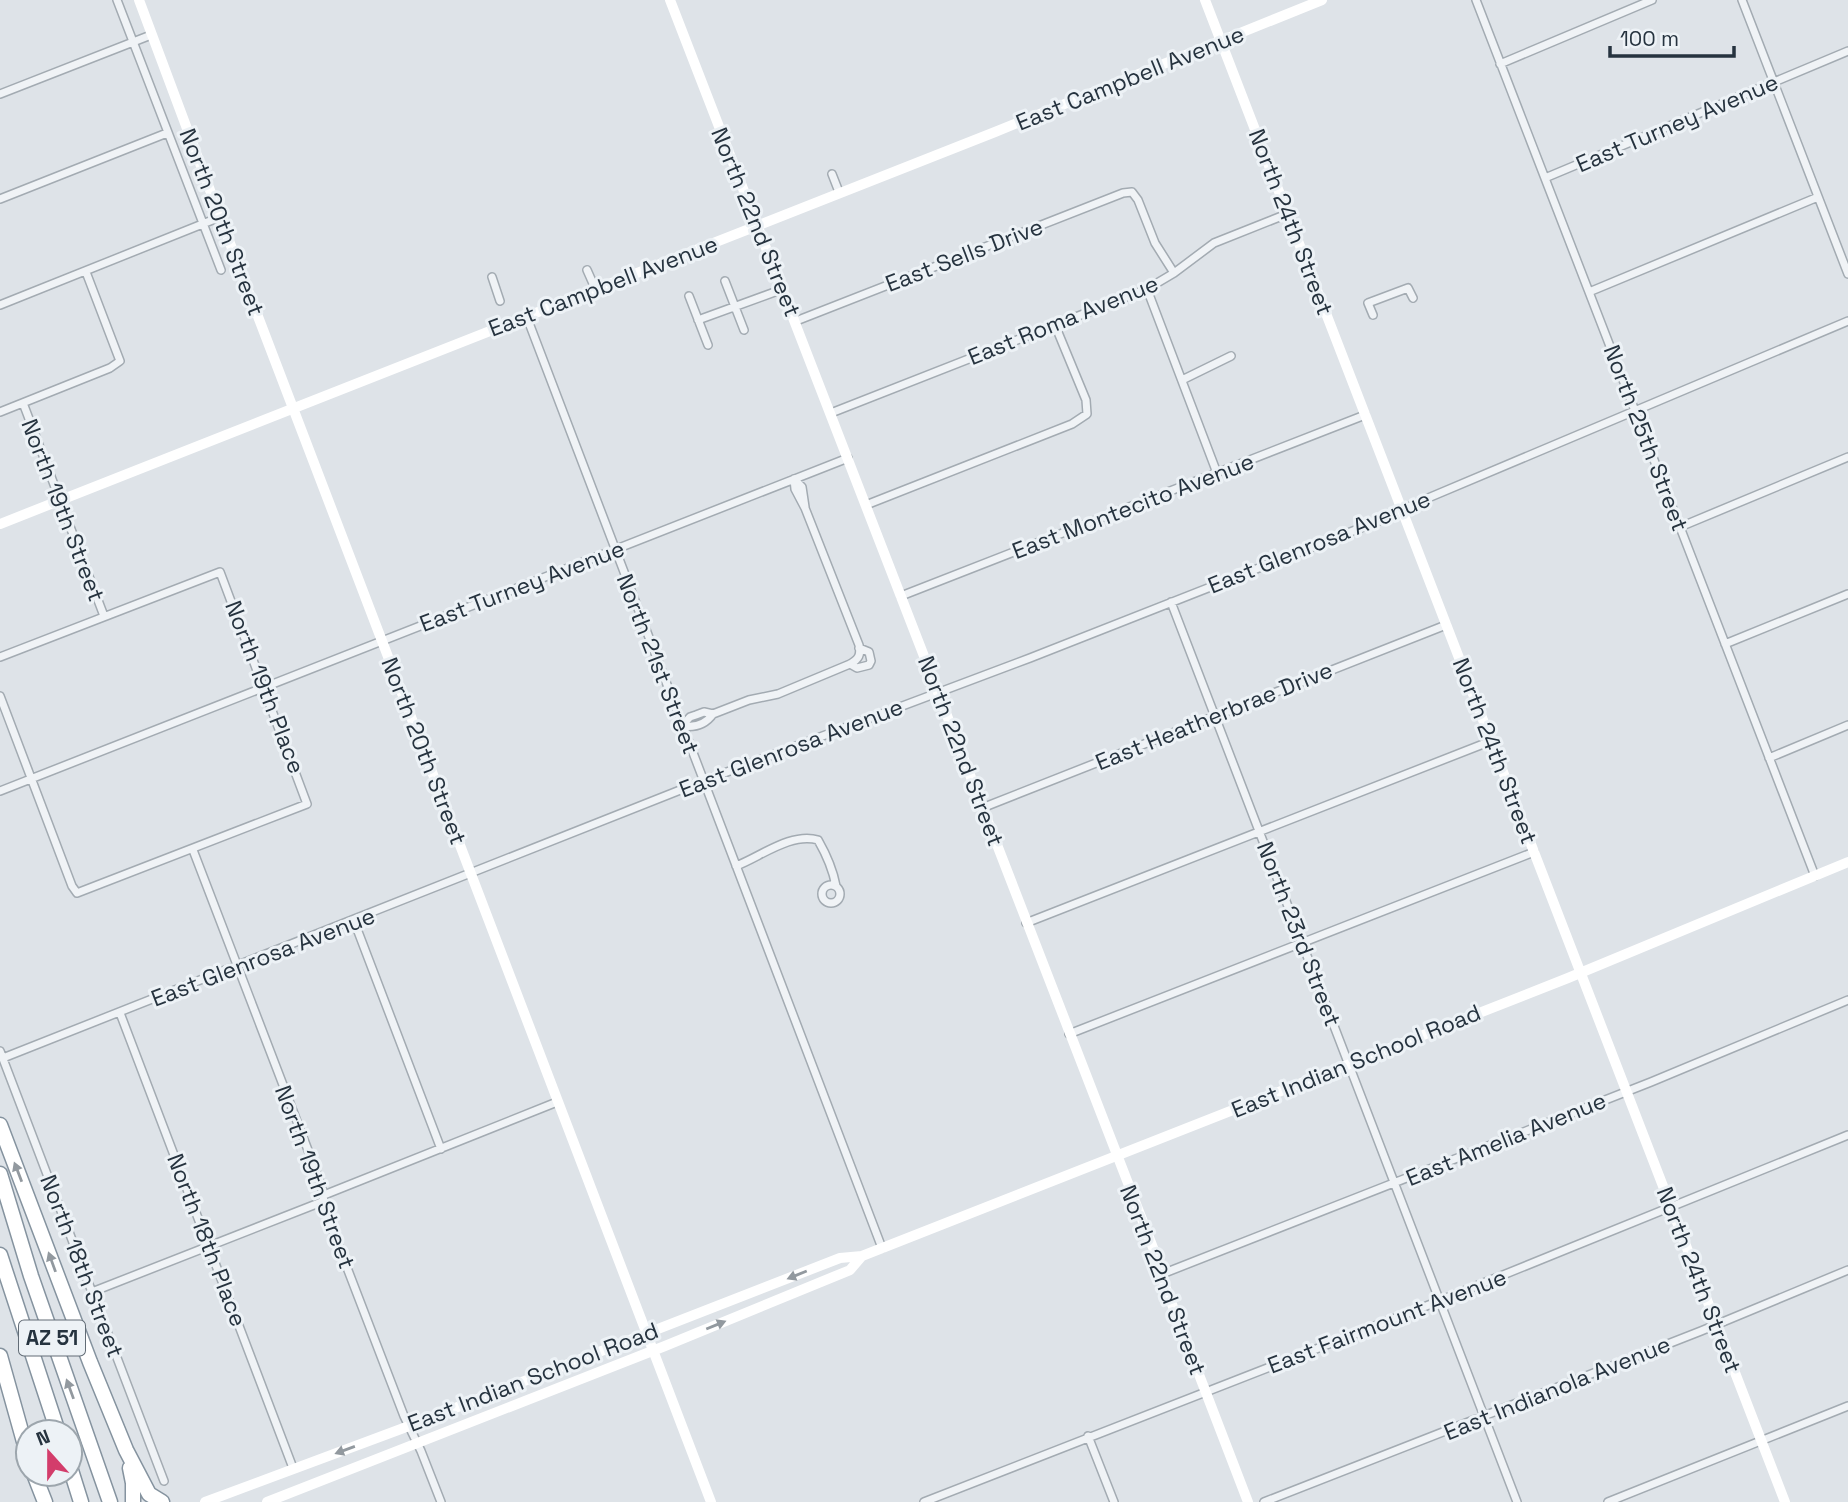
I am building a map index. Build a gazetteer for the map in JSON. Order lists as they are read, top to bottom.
{
  "streets": {
    "highway": ["AZ 51"],
    "street": [
      "East Campbell Avenue",
      "East Turney Avenue",
      "North 20th Street",
      "North 22nd Street",
      "North 24th Street",
      "East Sells Drive",
      "East Roma Avenue",
      "North 25th Street",
      "East Montecito Avenue",
      "North 19th Street",
      "East Glenrosa Avenue",
      "North 21st Street",
      "North 19th Place",
      "East Heatherbrae Drive",
      "North 23rd Street",
      "East Indian School Road",
      "East Amelia Avenue",
      "North 18th Place",
      "North 18th Street",
      "East Fairmount Avenue",
      "East Indianola Avenue"
    ]
  },
  "crossings": [
    ["East Campbell Avenue", "North 20th Street"],
    ["East Campbell Avenue", "North 22nd Street"],
    ["East Campbell Avenue", "North 24th Street"],
    ["East Campbell Avenue", "North 19th Street"],
    ["East Campbell Avenue", "North 21st Street"],
    ["East Turney Avenue", "North 20th Street"],
    ["East Turney Avenue", "North 22nd Street"],
    ["East Turney Avenue", "North 25th Street"],
    ["East Turney Avenue", "North 21st Street"],
    ["East Turney Avenue", "North 19th Place"],
    ["North 20th Street", "East Glenrosa Avenue"],
    ["North 20th Street", "East Indian School Road"],
    ["North 22nd Street", "East Sells Drive"],
    ["North 22nd Street", "East Roma Avenue"],
    ["North 22nd Street", "East Montecito Avenue"],
    ["North 22nd Street", "East Glenrosa Avenue"],
    ["North 22nd Street", "East Heatherbrae Drive"],
    ["North 22nd Street", "East Indian School Road"],
    ["North 22nd Street", "East Amelia Avenue"],
    ["North 22nd Street", "East Fairmount Avenue"],
    ["North 24th Street", "East Roma Avenue"],
    ["North 24th Street", "East Montecito Avenue"],
    ["North 24th Street", "East Glenrosa Avenue"],
    ["North 24th Street", "East Heatherbrae Drive"],
    ["North 24th Street", "East Indian School Road"],
    ["North 24th Street", "East Amelia Avenue"],
    ["North 24th Street", "East Fairmount Avenue"],
    ["North 24th Street", "East Indianola Avenue"],
    ["East Sells Drive", "East Roma Avenue"],
    ["North 25th Street", "East Glenrosa Avenue"],
    ["North 25th Street", "East Indian School Road"],
    ["North 19th Street", "East Glenrosa Avenue"],
    ["North 19th Street", "North 19th Place"],
    ["North 19th Street", "East Indian School Road"],
    ["East Glenrosa Avenue", "North 21st Street"],
    ["East Glenrosa Avenue", "North 23rd Street"],
    ["East Glenrosa Avenue", "North 18th Place"],
    ["East Glenrosa Avenue", "North 18th Street"],
    ["North 21st Street", "East Indian School Road"],
    ["East Heatherbrae Drive", "North 23rd Street"],
    ["North 23rd Street", "East Indian School Road"],
    ["North 23rd Street", "East Amelia Avenue"],
    ["North 23rd Street", "East Fairmount Avenue"],
    ["North 23rd Street", "East Indianola Avenue"],
    ["East Indian School Road", "North 18th Place"]
  ],
  "scale_bar": "100 m",
  "north": "top"
}
